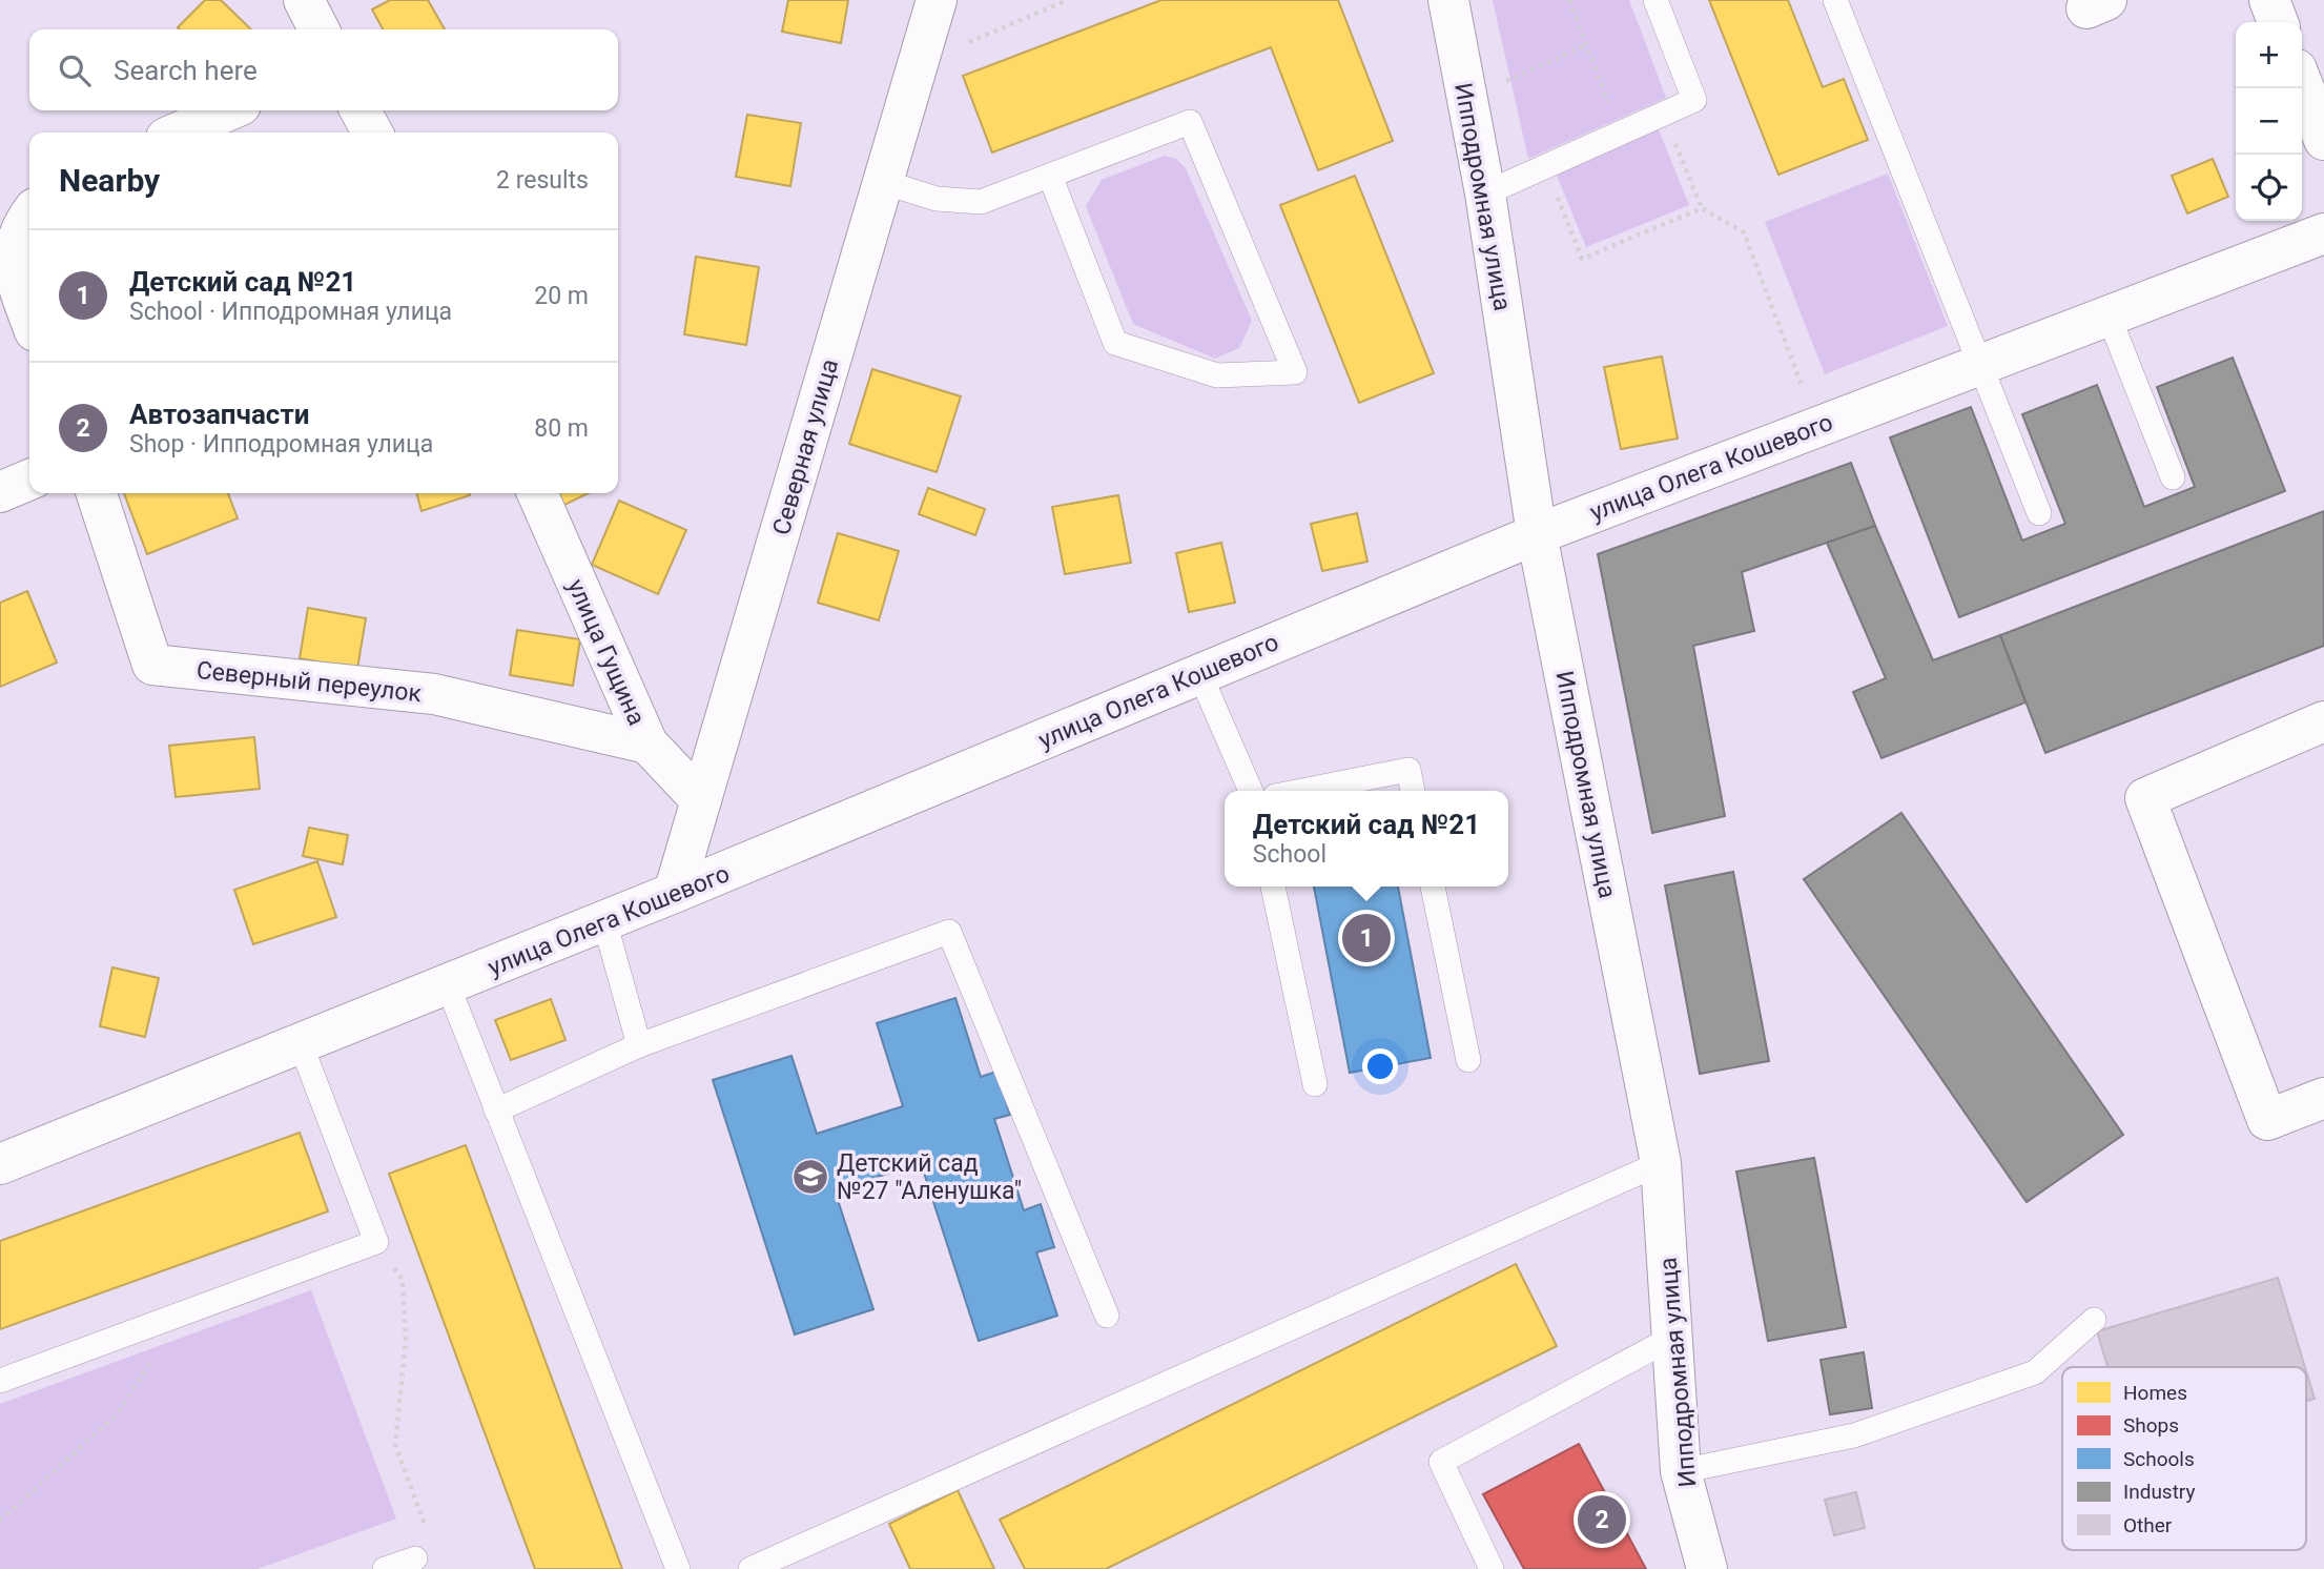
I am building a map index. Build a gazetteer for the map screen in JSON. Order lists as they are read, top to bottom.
{
  "streets": {
    "street": [
      "Ипподромная улица",
      "Северная улица",
      "улица Олега Кошевого",
      "улица Гущина",
      "Северный переулок"
    ]
  },
  "crossings": [
    ["Ипподромная улица", "улица Олега Кошевого"],
    ["Северная улица", "улица Олега Кошевого"],
    ["Северная улица", "улица Гущина"],
    ["улица Гущина", "Северный переулок"]
  ],
  "places": {
    "school or university": ["Детский сад №27 \"Аленушка\""]
  },
  "legend": [
    "Homes",
    "Shops",
    "Schools",
    "Industry",
    "Other"
  ],
  "page": {
    "map_buttons": ["+", "−"],
    "search": "Search here",
    "heading": ["Nearby", "2 results"],
    "list": [
      {
        "mark": "1",
        "name": "Детский сад №21",
        "note": "School · Ипподромная улица",
        "value": "20 m"
      },
      {
        "mark": "2",
        "name": "Автозапчасти",
        "note": "Shop · Ипподромная улица",
        "value": "80 m"
      }
    ],
    "popup": ["Детский сад №21", "School"],
    "pins": ["1", "2"]
  }
}
